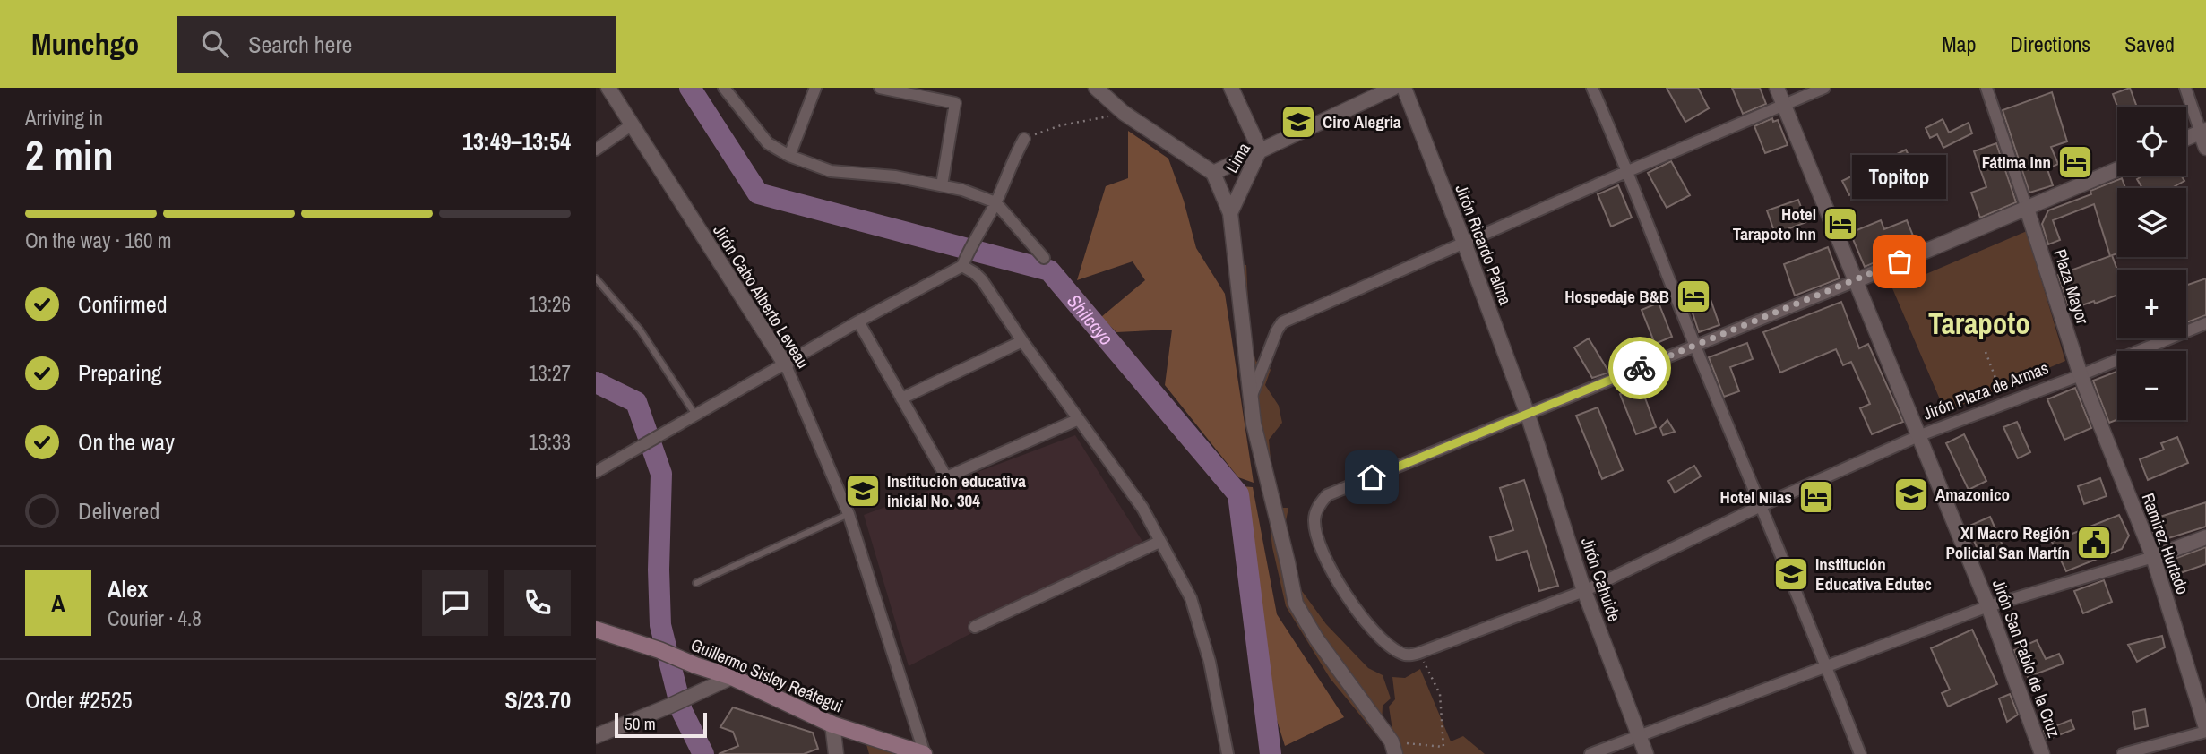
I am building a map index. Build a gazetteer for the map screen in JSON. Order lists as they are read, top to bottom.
{
  "streets": {
    "main road": ["Guillermo Sisley Reátegui"],
    "street": [
      "Lima",
      "Jirón Ricardo Palma",
      "Plaza Mayor",
      "Jirón Cabo Alberto Leveau",
      "Jirón Plaza de Armas",
      "Ramirez Hurtado",
      "Jirón Cahuide",
      "Jirón San Pablo de la Cruz"
    ]
  },
  "crossings": [
    ["Jirón Ricardo Palma", "Jirón Cahuide"],
    ["Plaza Mayor", "Jirón Plaza de Armas"],
    ["Plaza Mayor", "Ramirez Hurtado"],
    ["Jirón Cabo Alberto Leveau", "Guillermo Sisley Reátegui"],
    ["Jirón Plaza de Armas", "Ramirez Hurtado"],
    ["Jirón Plaza de Armas", "Jirón San Pablo de la Cruz"]
  ],
  "districts": ["Tarapoto"],
  "water": ["Shilcayo"],
  "places": {
    "school or university": [
      "Ciro Alegria",
      "Institución educativa inicial No. 304",
      "Amazonico",
      "Institución Educativa Edutec"
    ],
    "hotel": [
      "Fátima inn",
      "Hotel Tarapoto Inn",
      "Hospedaje B&B",
      "Hotel Nilas"
    ],
    "other": ["Topitop"],
    "public building": ["XI Macro Región Policial San Martín"]
  },
  "scale_bar": "50 m",
  "page": {
    "header": "Munchgo",
    "search": "Search here",
    "nav": ["Map", "Directions", "Saved"],
    "heading": ["2 min", "Arriving in", "13:49–13:54"],
    "panel": [
      "Alex",
      "Courier · 4.8",
      "Order #2525",
      "S/23.70"
    ],
    "map_buttons": ["+", "−"],
    "bubble": "Topitop",
    "bar": "On the way · 160 m",
    "list": [
      ["Confirmed", "13:26"],
      ["Preparing", "13:27"],
      ["On the way", "13:33"],
      "Delivered"
    ],
    "round": "A",
    "scale": "50 m"
  }
}
